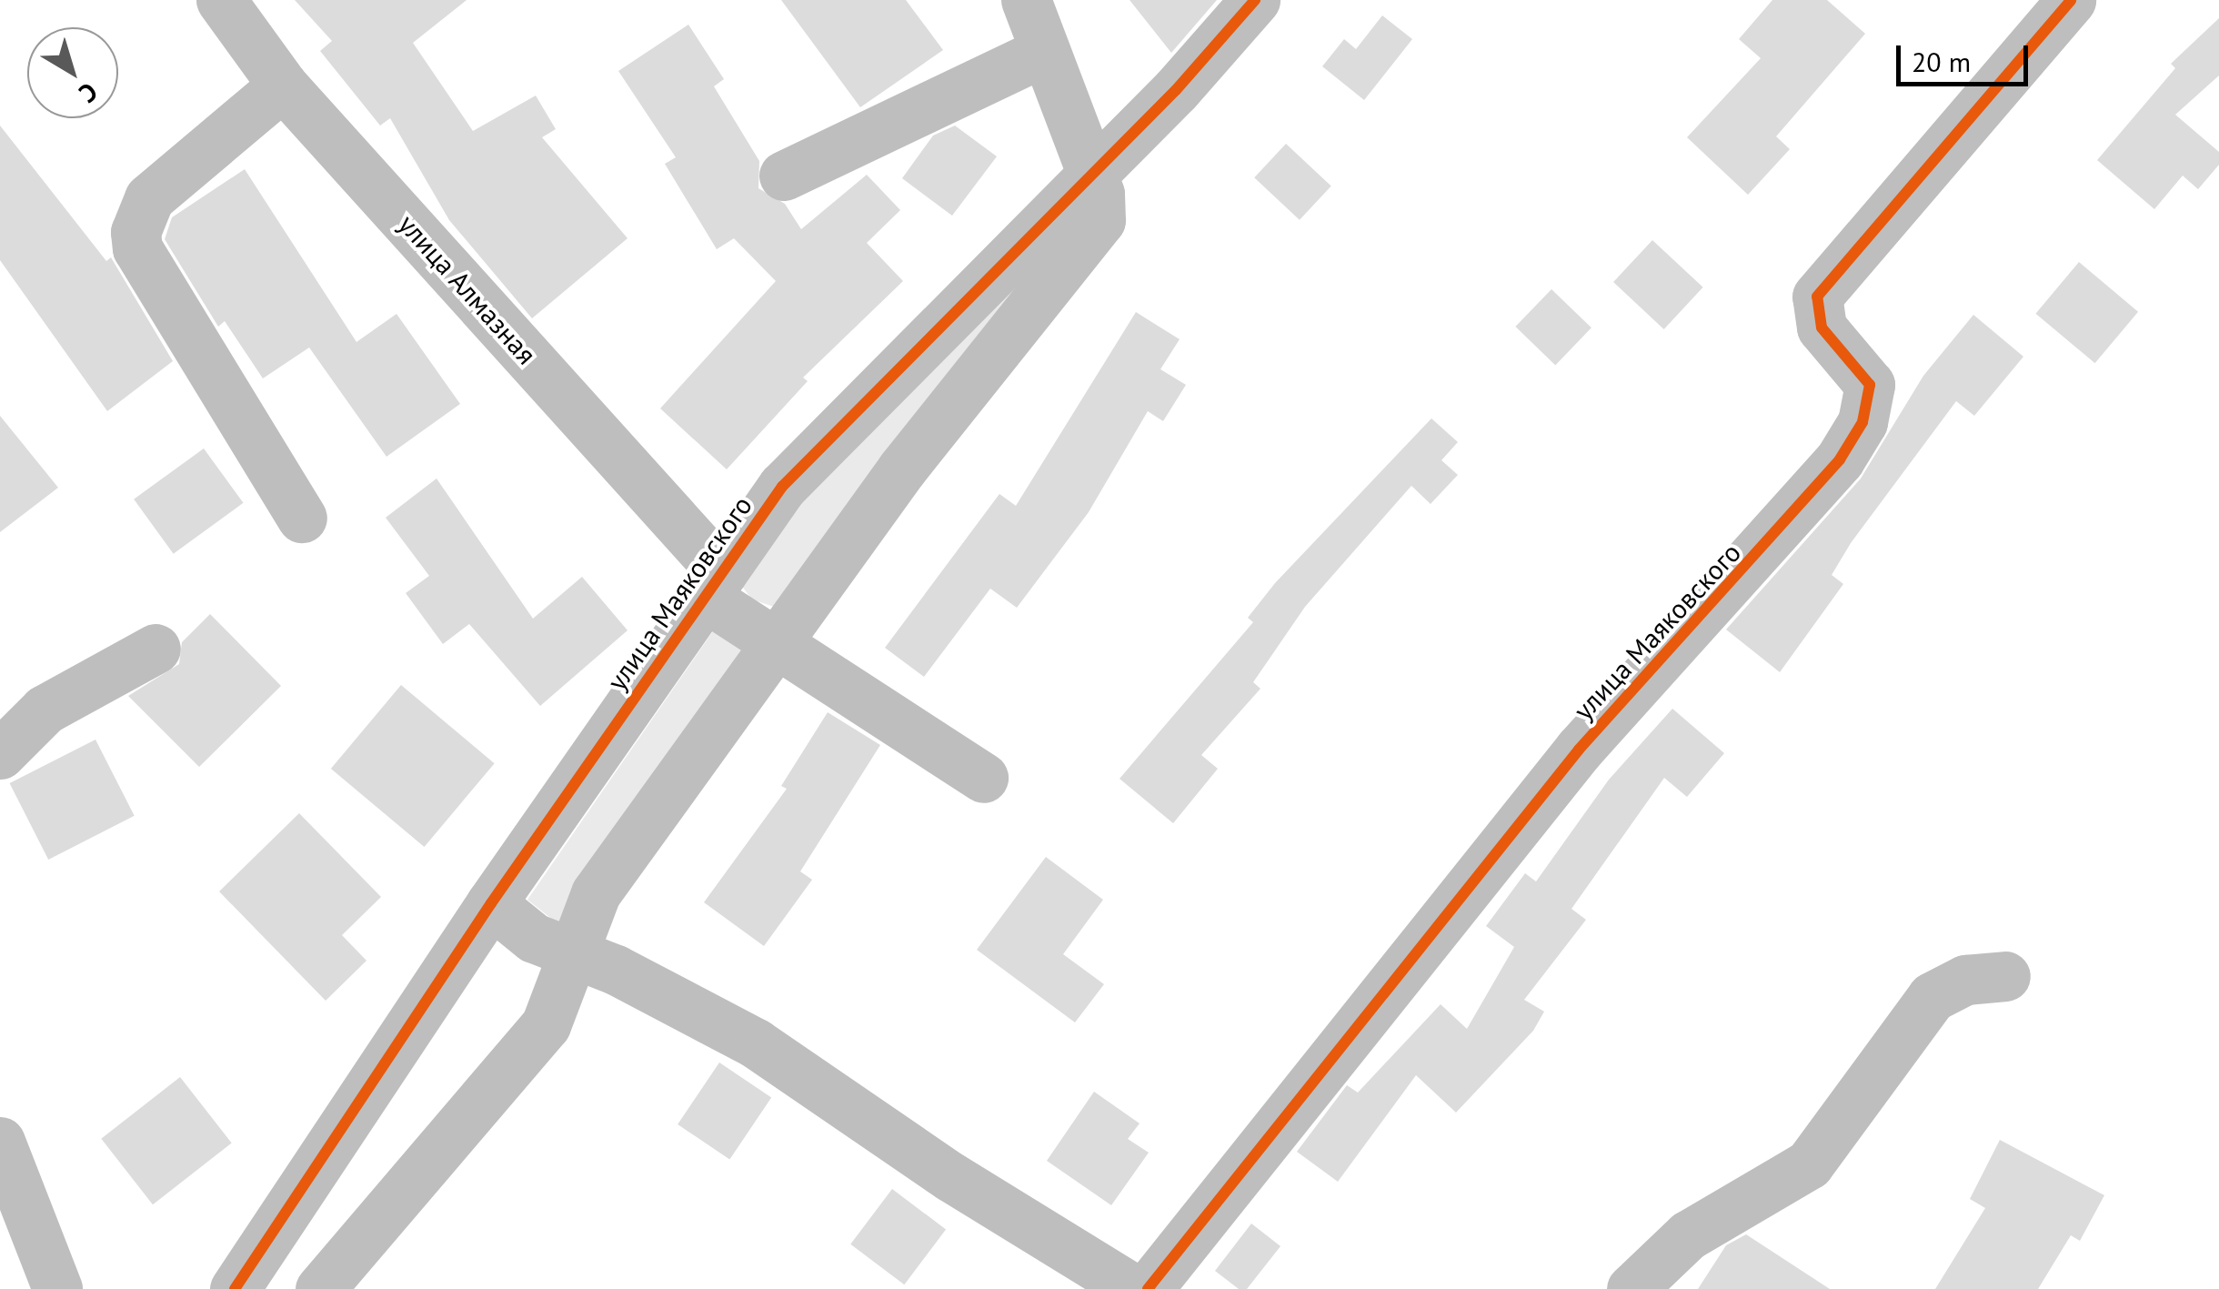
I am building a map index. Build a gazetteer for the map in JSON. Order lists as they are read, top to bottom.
{
  "streets": {
    "street": ["улица Алмазная", "улица Маяковского"]
  },
  "crossings": [
    ["улица Алмазная", "улица Маяковского"]
  ],
  "scale_bar": "20 m",
  "north": "bottom right"
}
